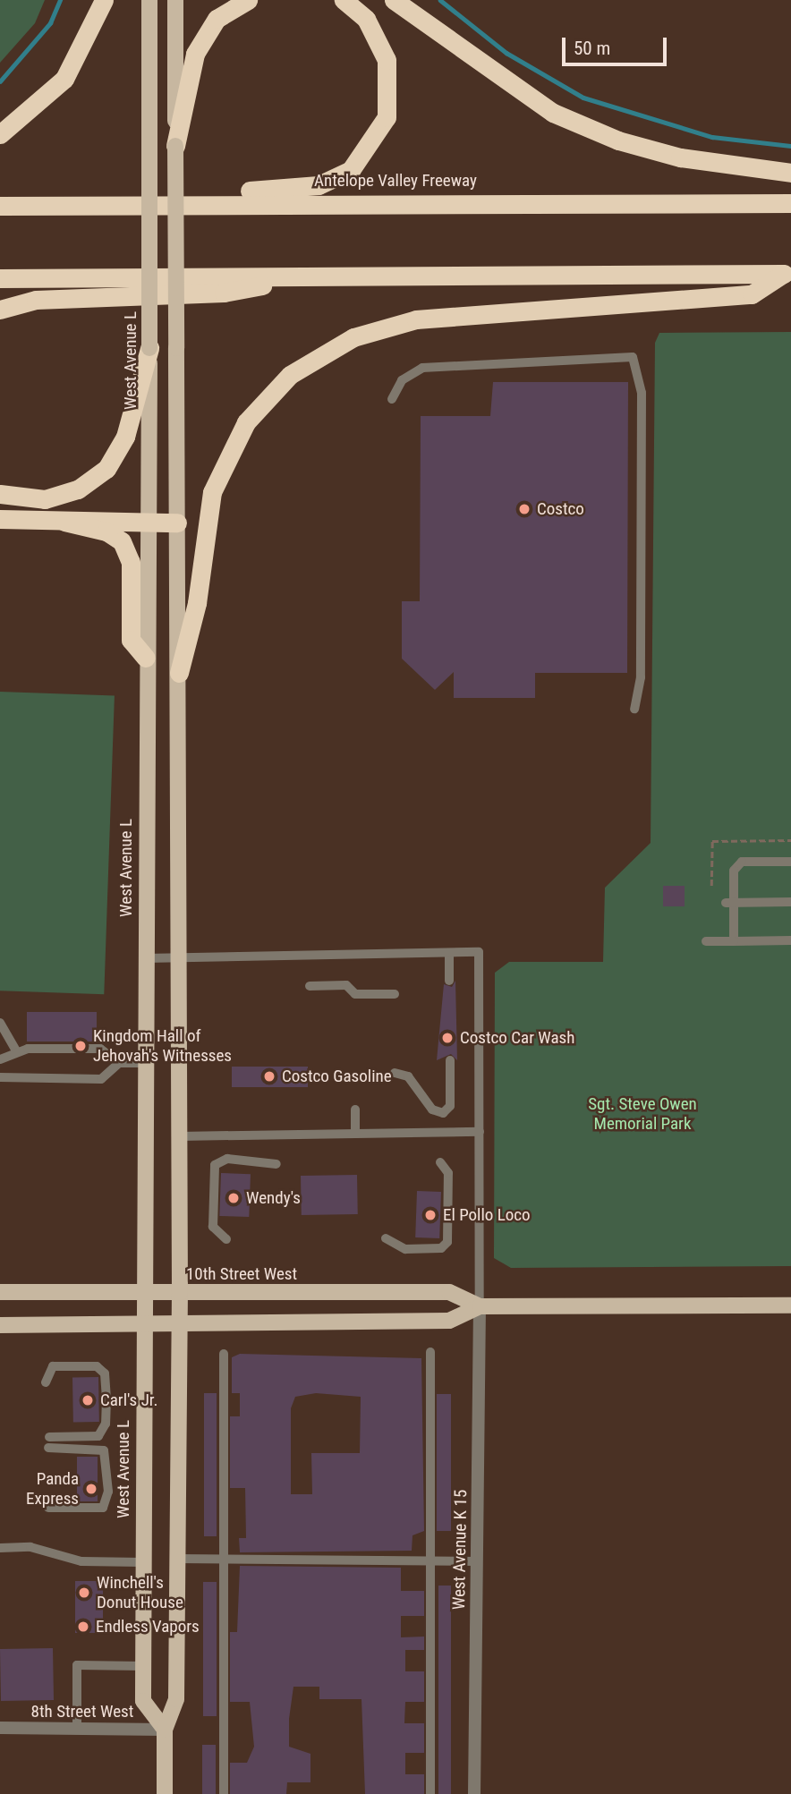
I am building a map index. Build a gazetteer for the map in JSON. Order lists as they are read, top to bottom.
{
  "streets": {
    "highway": ["Antelope Valley Freeway"],
    "main road": ["West Avenue L", "10th Street West"],
    "street": ["West Avenue K 15", "8th Street West"]
  },
  "crossings": [
    ["West Avenue L", "10th Street West"],
    ["West Avenue L", "8th Street West"],
    ["10th Street West", "West Avenue K 15"]
  ],
  "parks": ["Sgt. Steve Owen Memorial Park"],
  "places": [
    "Costco",
    "Costco Car Wash",
    "Kingdom Hall of Jehovah's Witnesses",
    "Costco Gasoline",
    "Wendy's",
    "El Pollo Loco",
    "Carl's Jr.",
    "Panda Express",
    "Winchell's Donut House",
    "Endless Vapors"
  ],
  "scale_bar": "50 m"
}
